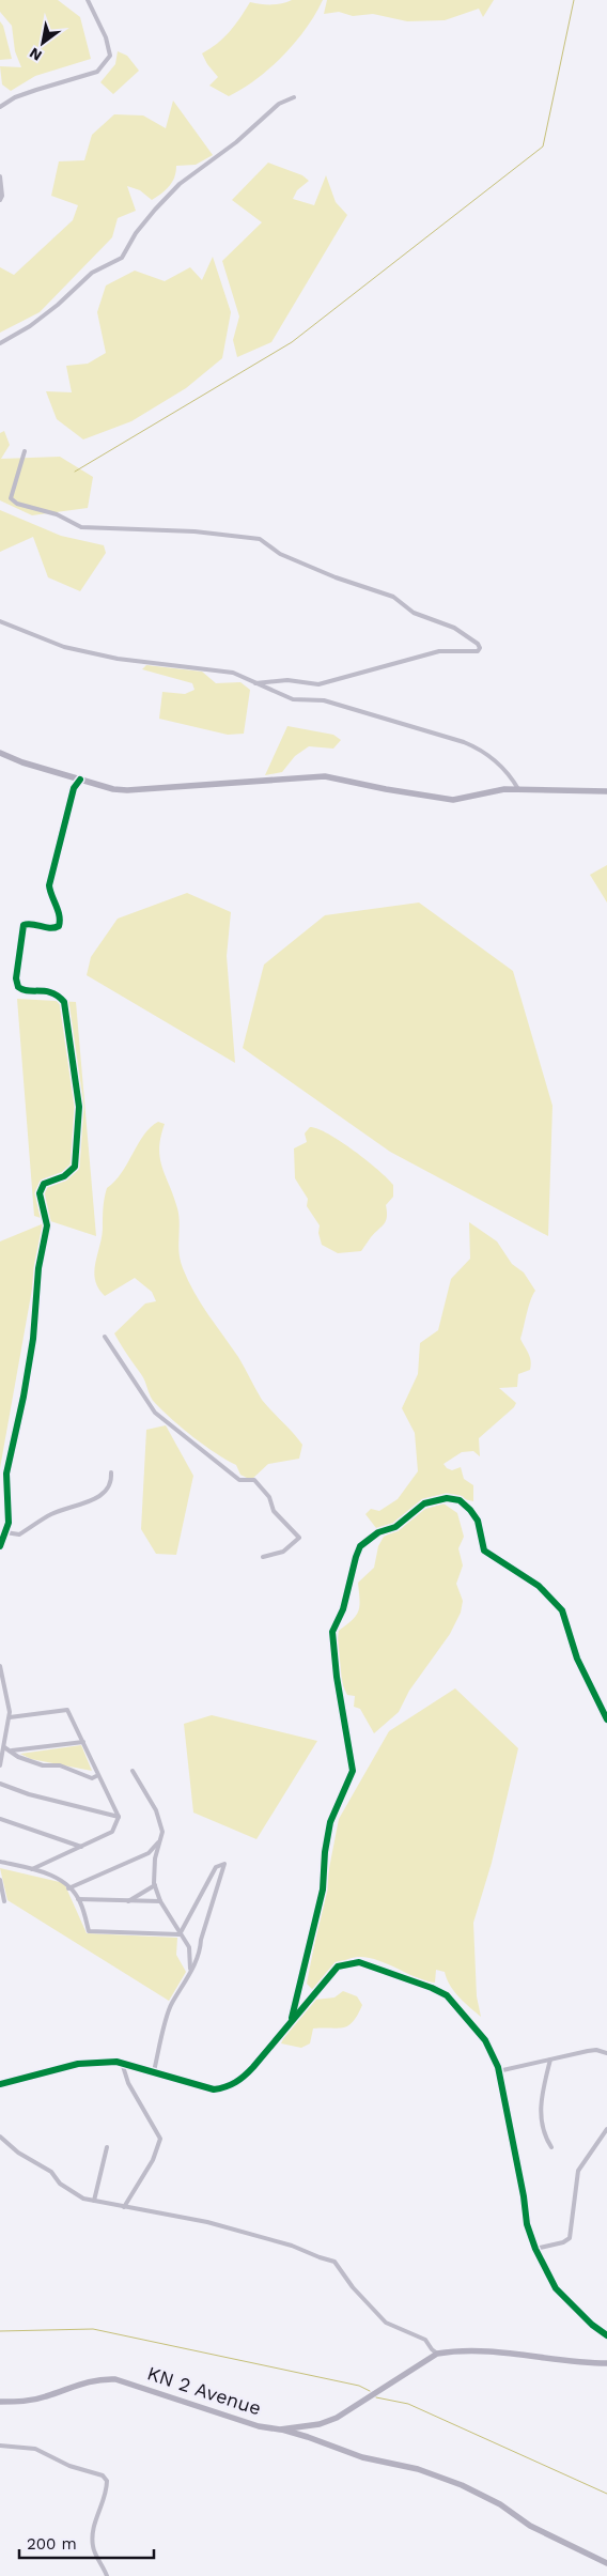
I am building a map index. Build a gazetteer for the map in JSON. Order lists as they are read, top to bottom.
{
  "streets": {
    "main road": ["KN 2 Avenue"]
  },
  "scale_bar": "200 m",
  "north": "bottom left"
}
